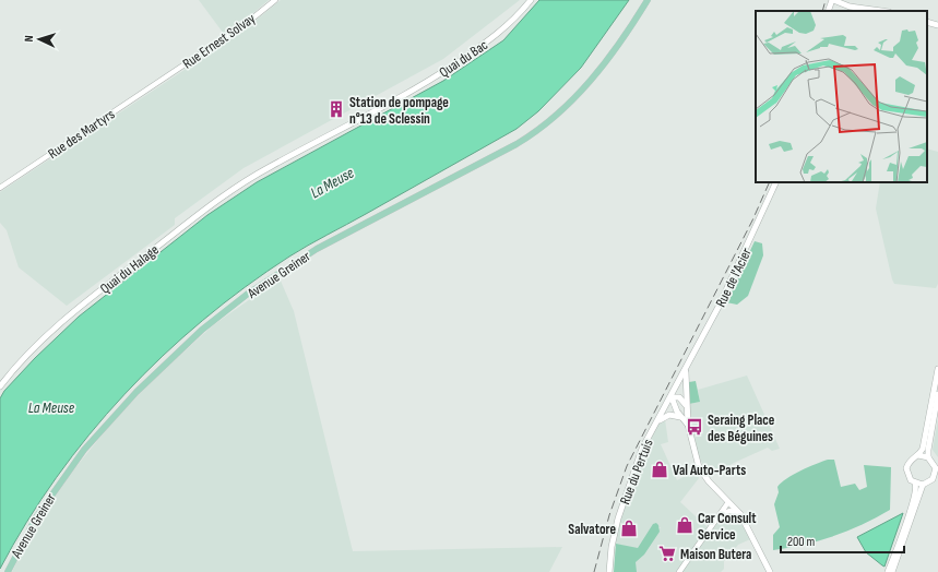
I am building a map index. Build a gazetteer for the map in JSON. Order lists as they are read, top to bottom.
{
  "streets": {
    "main road": [
      "Quai du Bac",
      "Quai du Halage",
      "Avenue Greiner",
      "Rue de l'Acier",
      "Rue du Pertuis"
    ],
    "street": ["Rue Ernest Solvay", "Rue des Martyrs"]
  },
  "crossings": [
    ["Rue Ernest Solvay", "Rue des Martyrs"],
    ["Quai du Bac", "Quai du Halage"],
    ["Rue de l'Acier", "Rue du Pertuis"]
  ],
  "water": ["La Meuse"],
  "places": {
    "building": ["Station de pompage n°13 de Sclessin"],
    "bus stop": ["Seraing Place des Béguines"],
    "shop": ["Val Auto-Parts", "Car Consult Service", "Salvatore"],
    "supermarket": ["Maison Butera"]
  },
  "scale_bar": "200 m",
  "north": "left"
}
